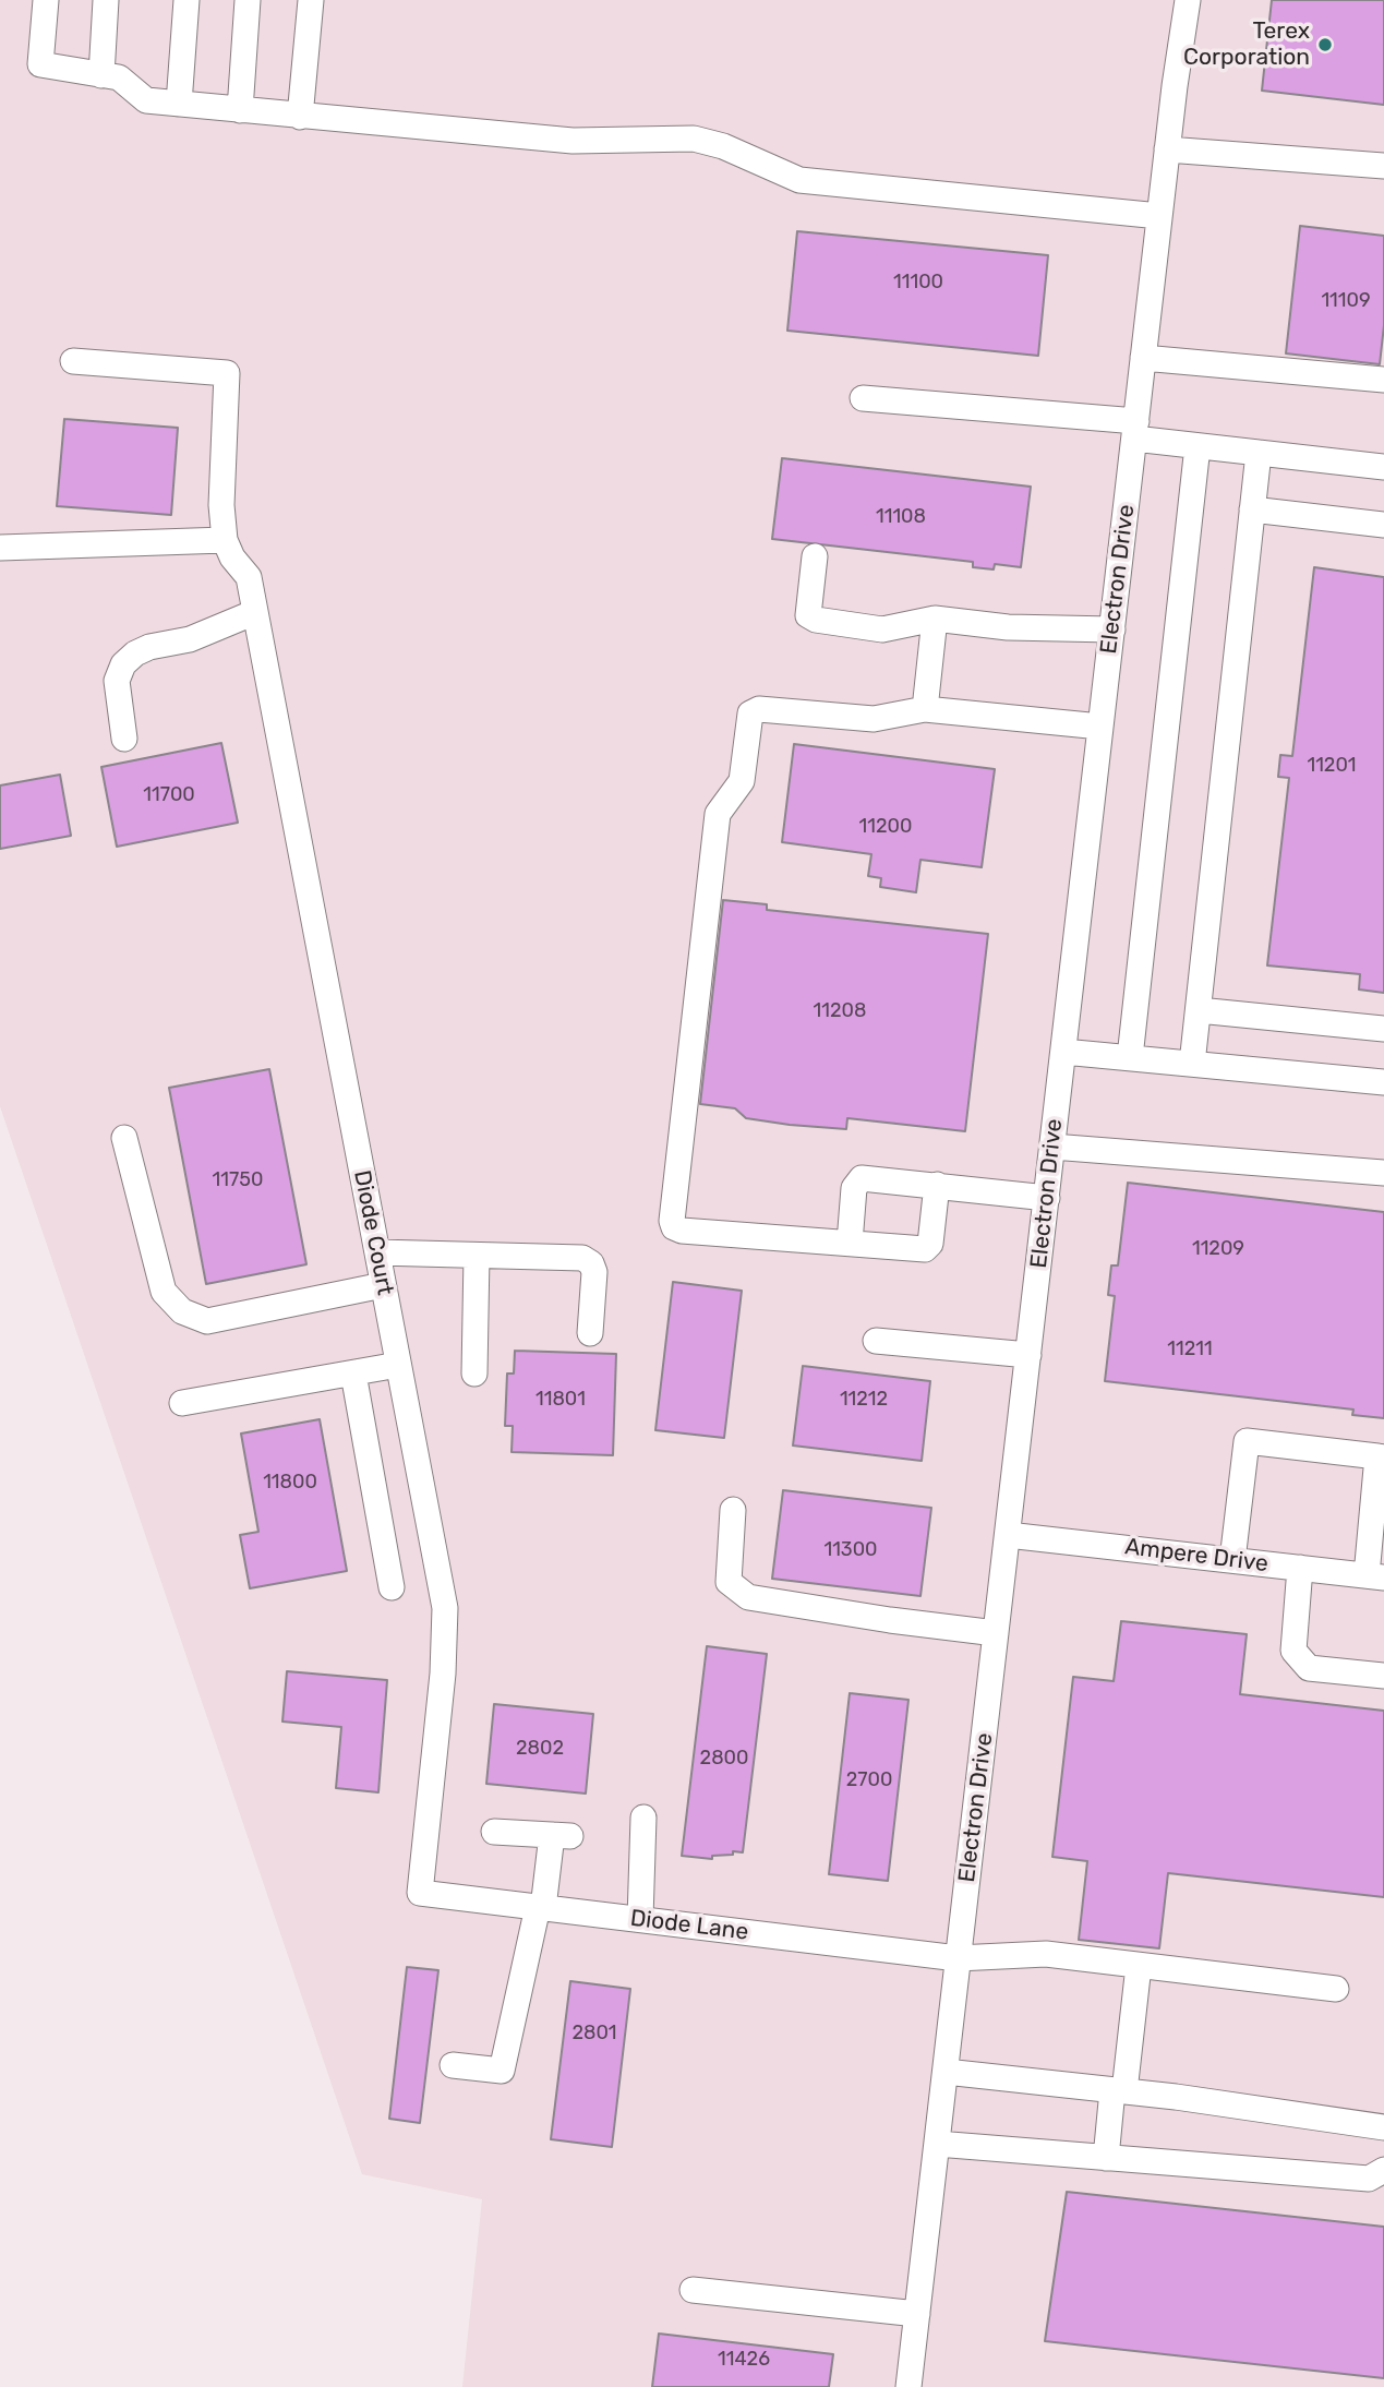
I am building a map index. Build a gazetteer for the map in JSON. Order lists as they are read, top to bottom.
{
  "streets": {
    "street": [
      "Electron Drive",
      "Diode Court",
      "Ampere Drive",
      "Diode Lane"
    ]
  },
  "crossings": [
    ["Electron Drive", "Ampere Drive"],
    ["Electron Drive", "Diode Lane"],
    ["Diode Court", "Diode Lane"]
  ],
  "places": ["Terex Corporation"],
  "house_numbers": [
    "11100",
    "11109",
    "11108",
    "11201",
    "11700",
    "11200",
    "11208",
    "11750",
    "11209",
    "11211",
    "11801",
    "11212",
    "11800",
    "11300",
    "2802",
    "2800",
    "2700",
    "2801",
    "11426"
  ]
}
